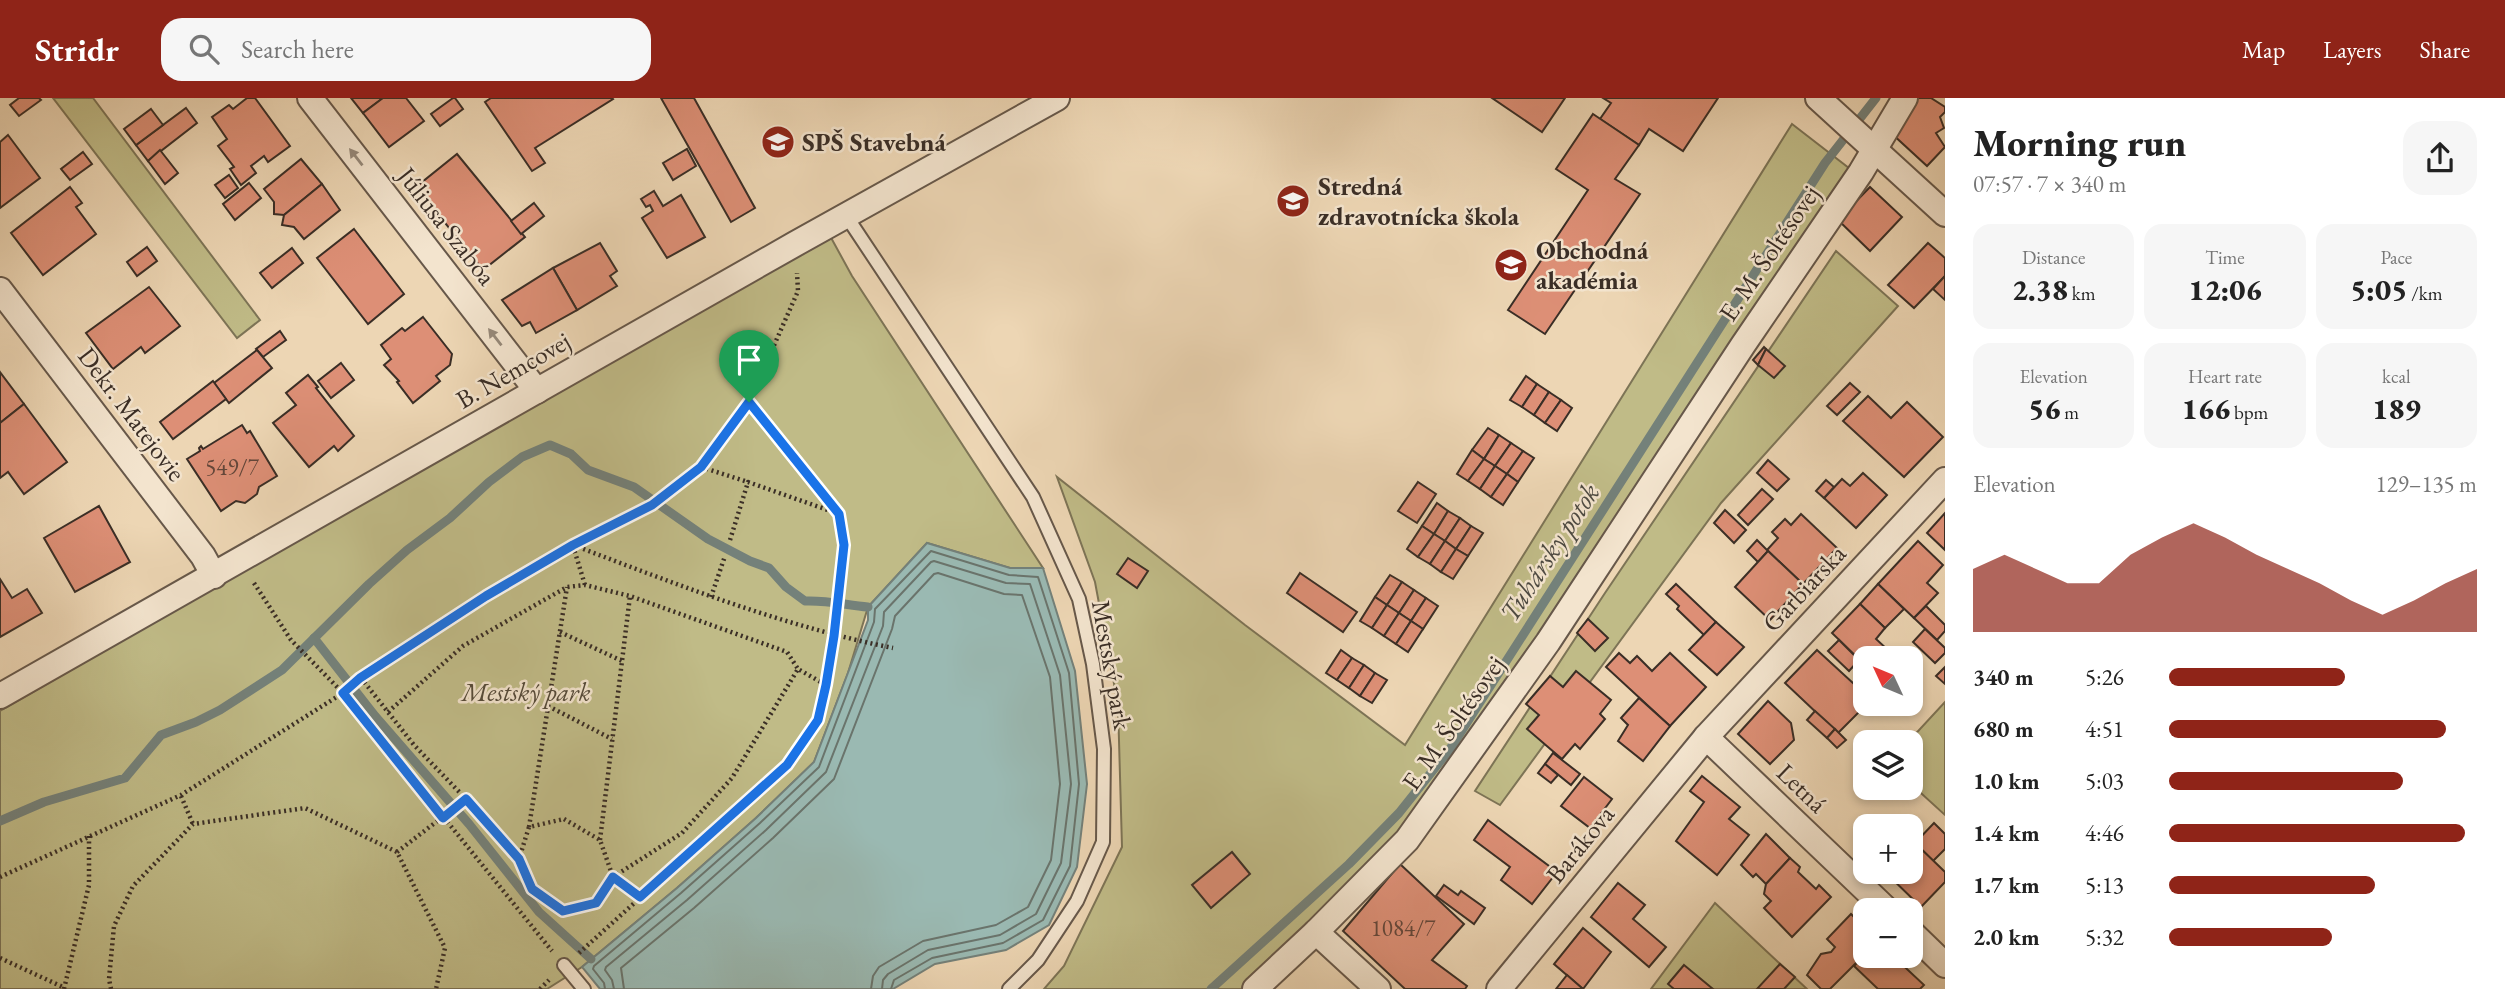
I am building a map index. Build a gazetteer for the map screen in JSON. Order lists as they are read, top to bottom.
{
  "streets": {
    "street": [
      "Júliusa Szabóa",
      "E. M. Šoltésovej",
      "B. Nemcovej",
      "Dekr. Matejovie",
      "Garbiarska",
      "Letná",
      "Barákova"
    ],
    "lane": ["Mestský park"]
  },
  "crossings": [
    ["Júliusa Szabóa", "B. Nemcovej"],
    ["B. Nemcovej", "Dekr. Matejovie"],
    ["B. Nemcovej", "Mestský park"],
    ["Garbiarska", "Letná"],
    ["Garbiarska", "Barákova"],
    ["Letná", "Barákova"]
  ],
  "one_way": ["Júliusa Szabóa"],
  "water": ["Tuhársky potok"],
  "parks": ["Mestský park"],
  "places": {
    "school or university": ["SPŠ Stavebná", "Stredná zdravotnícka škola", "Obchodná akadémia"]
  },
  "house_numbers": ["549/7", "1084/7"],
  "north": "top left",
  "page": {
    "header": "Stridr",
    "search": "Search here",
    "nav": ["Map", "Layers", "Share"],
    "heading": ["Morning run", "07:57 · 7 × 340 m"],
    "stats": [
      ["Distance", "2.38 km"],
      ["Time", "12:06"],
      ["Pace", "5:05 /km"],
      ["Elevation", "56 m"],
      ["Heart rate", "166 bpm"],
      ["kcal", "189"]
    ],
    "chart": ["Elevation", "129–135 m"],
    "map_buttons": ["+", "−"],
    "list": [
      {
        "name": "340 m",
        "note": "5:26"
      },
      {
        "name": "680 m",
        "note": "4:51"
      },
      {
        "name": "1.0 km",
        "note": "5:03"
      },
      {
        "name": "1.4 km",
        "note": "4:46"
      },
      {
        "name": "1.7 km",
        "note": "5:13"
      },
      {
        "name": "2.0 km",
        "note": "5:32"
      }
    ]
  }
}
